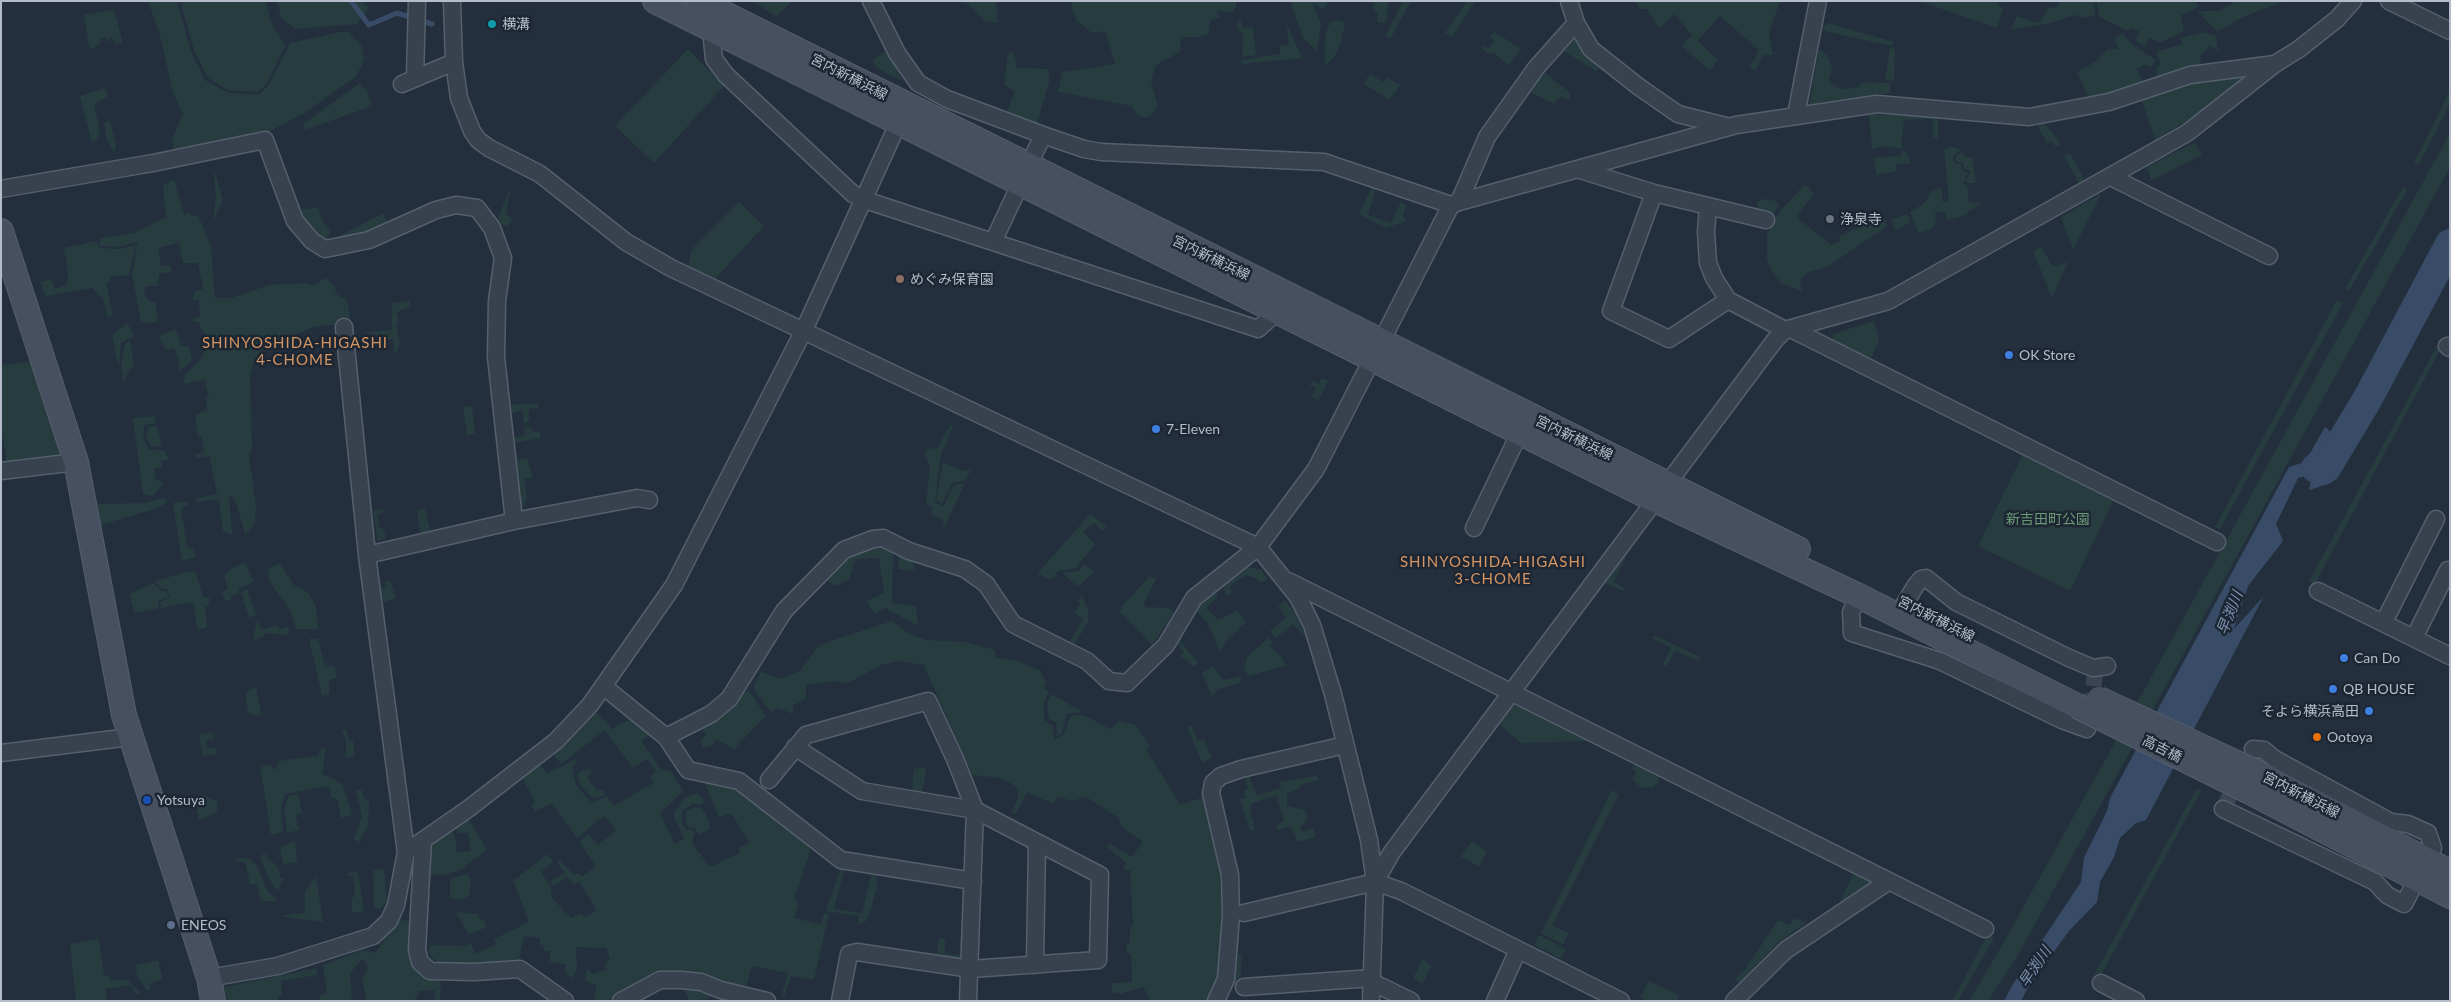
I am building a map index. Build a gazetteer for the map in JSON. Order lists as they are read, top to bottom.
{
  "streets": {
    "street": ["宮内新横浜線", "高吉橋"]
  },
  "crossings": [
    ["宮内新横浜線", "高吉橋"]
  ],
  "districts": ["SHINYOSHIDA-HIGASHI 4-CHOME", "SHINYOSHIDA-HIGASHI 3-CHOME"],
  "water": ["早渕川"],
  "parks": ["新吉田町公園"],
  "places": [
    "横溝",
    "浄泉寺",
    "めぐみ保育園",
    "OK Store",
    "7-Eleven",
    "Can Do",
    "QB HOUSE",
    "そよら横浜高田",
    "Ootoya",
    "Yotsuya",
    "ENEOS"
  ]
}
